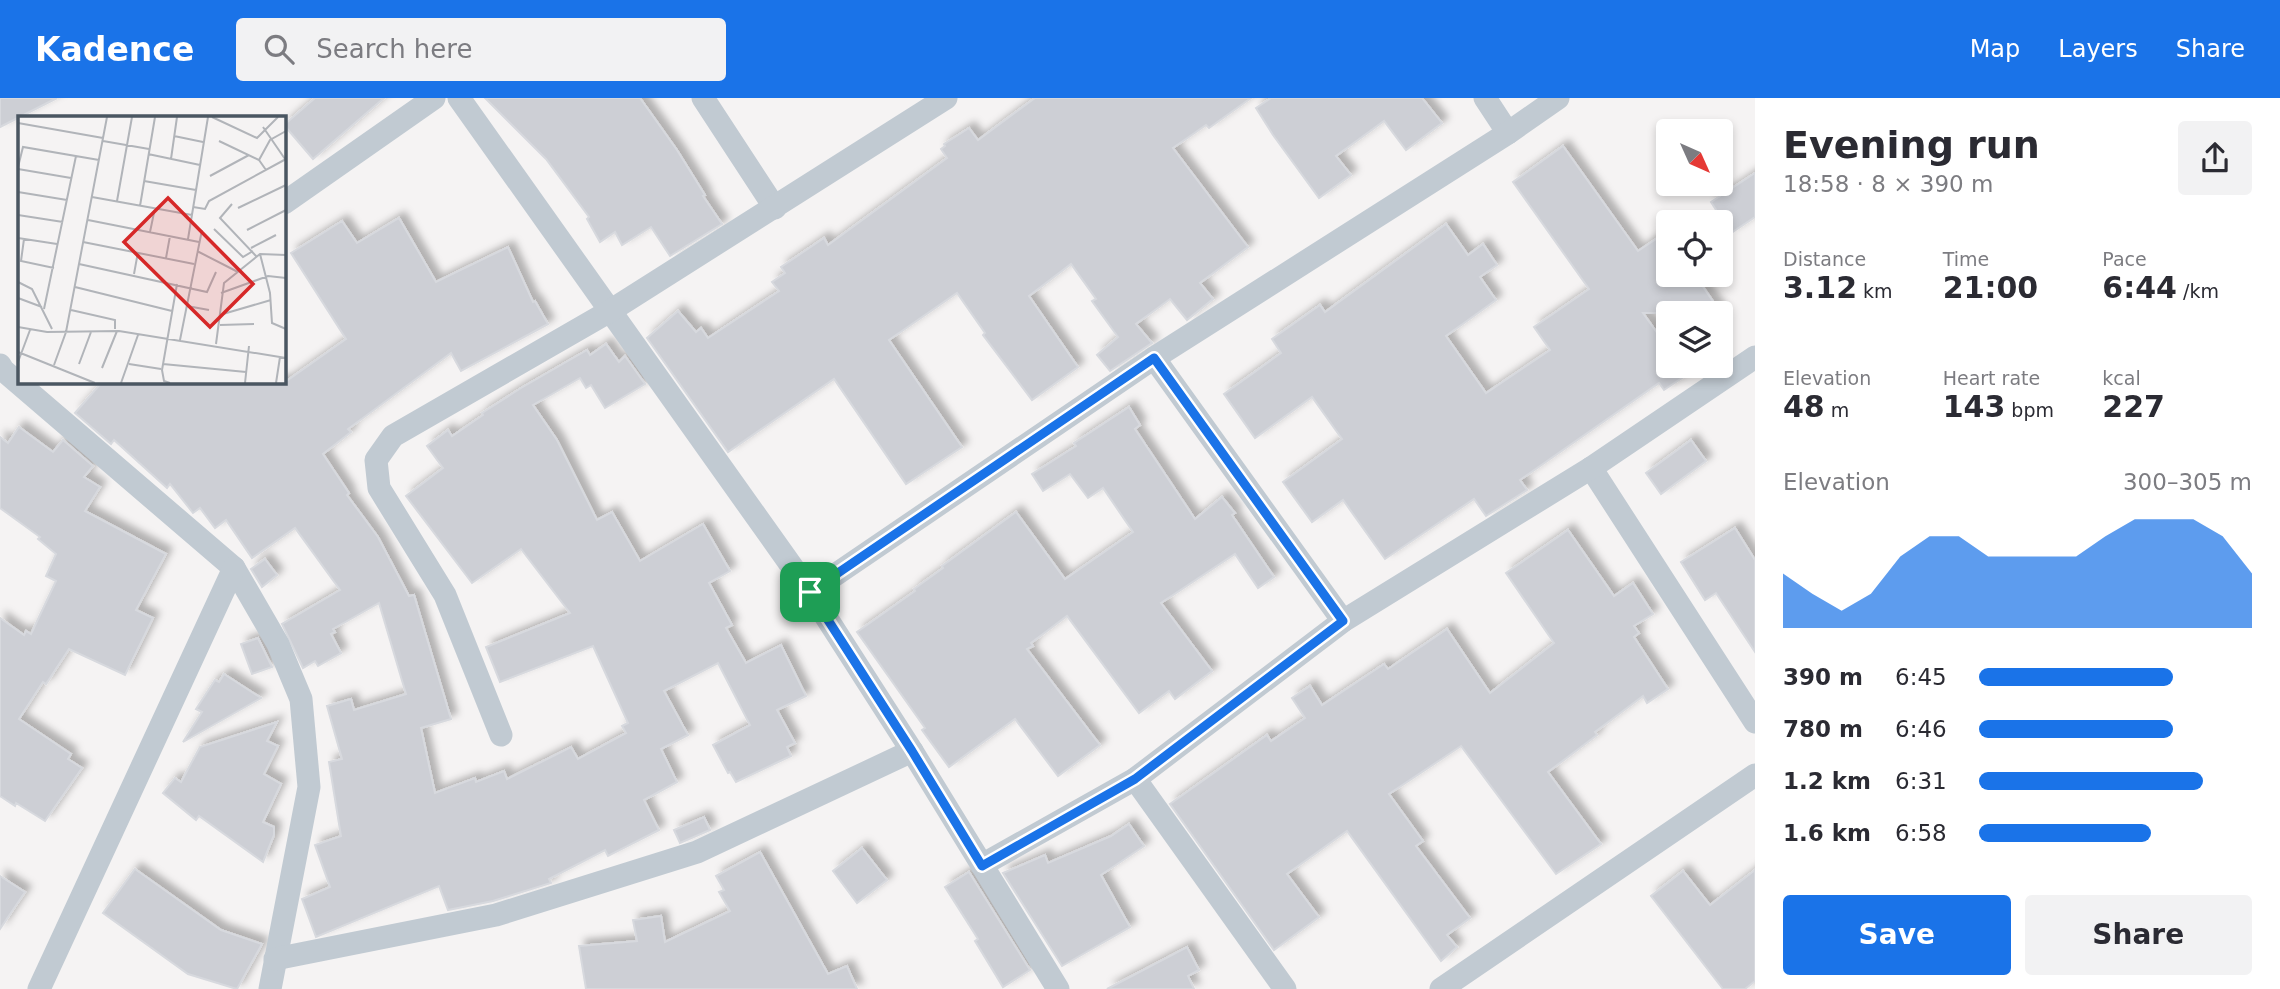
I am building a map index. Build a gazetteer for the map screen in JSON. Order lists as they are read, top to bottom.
{
  "north": "bottom right",
  "page": {
    "header": "Kadence",
    "search": "Search here",
    "nav": ["Map", "Layers", "Share"],
    "heading": ["Evening run", "18:58 · 8 × 390 m"],
    "stats": [
      ["Distance", "3.12 km"],
      ["Time", "21:00"],
      ["Pace", "6:44 /km"],
      ["Elevation", "48 m"],
      ["Heart rate", "143 bpm"],
      ["kcal", "227"]
    ],
    "chart": ["Elevation", "300–305 m"],
    "list": [
      {
        "name": "390 m",
        "note": "6:45"
      },
      {
        "name": "780 m",
        "note": "6:46"
      },
      {
        "name": "1.2 km",
        "note": "6:31"
      },
      {
        "name": "1.6 km",
        "note": "6:58"
      }
    ],
    "buttons": ["Save", "Share"]
  }
}
